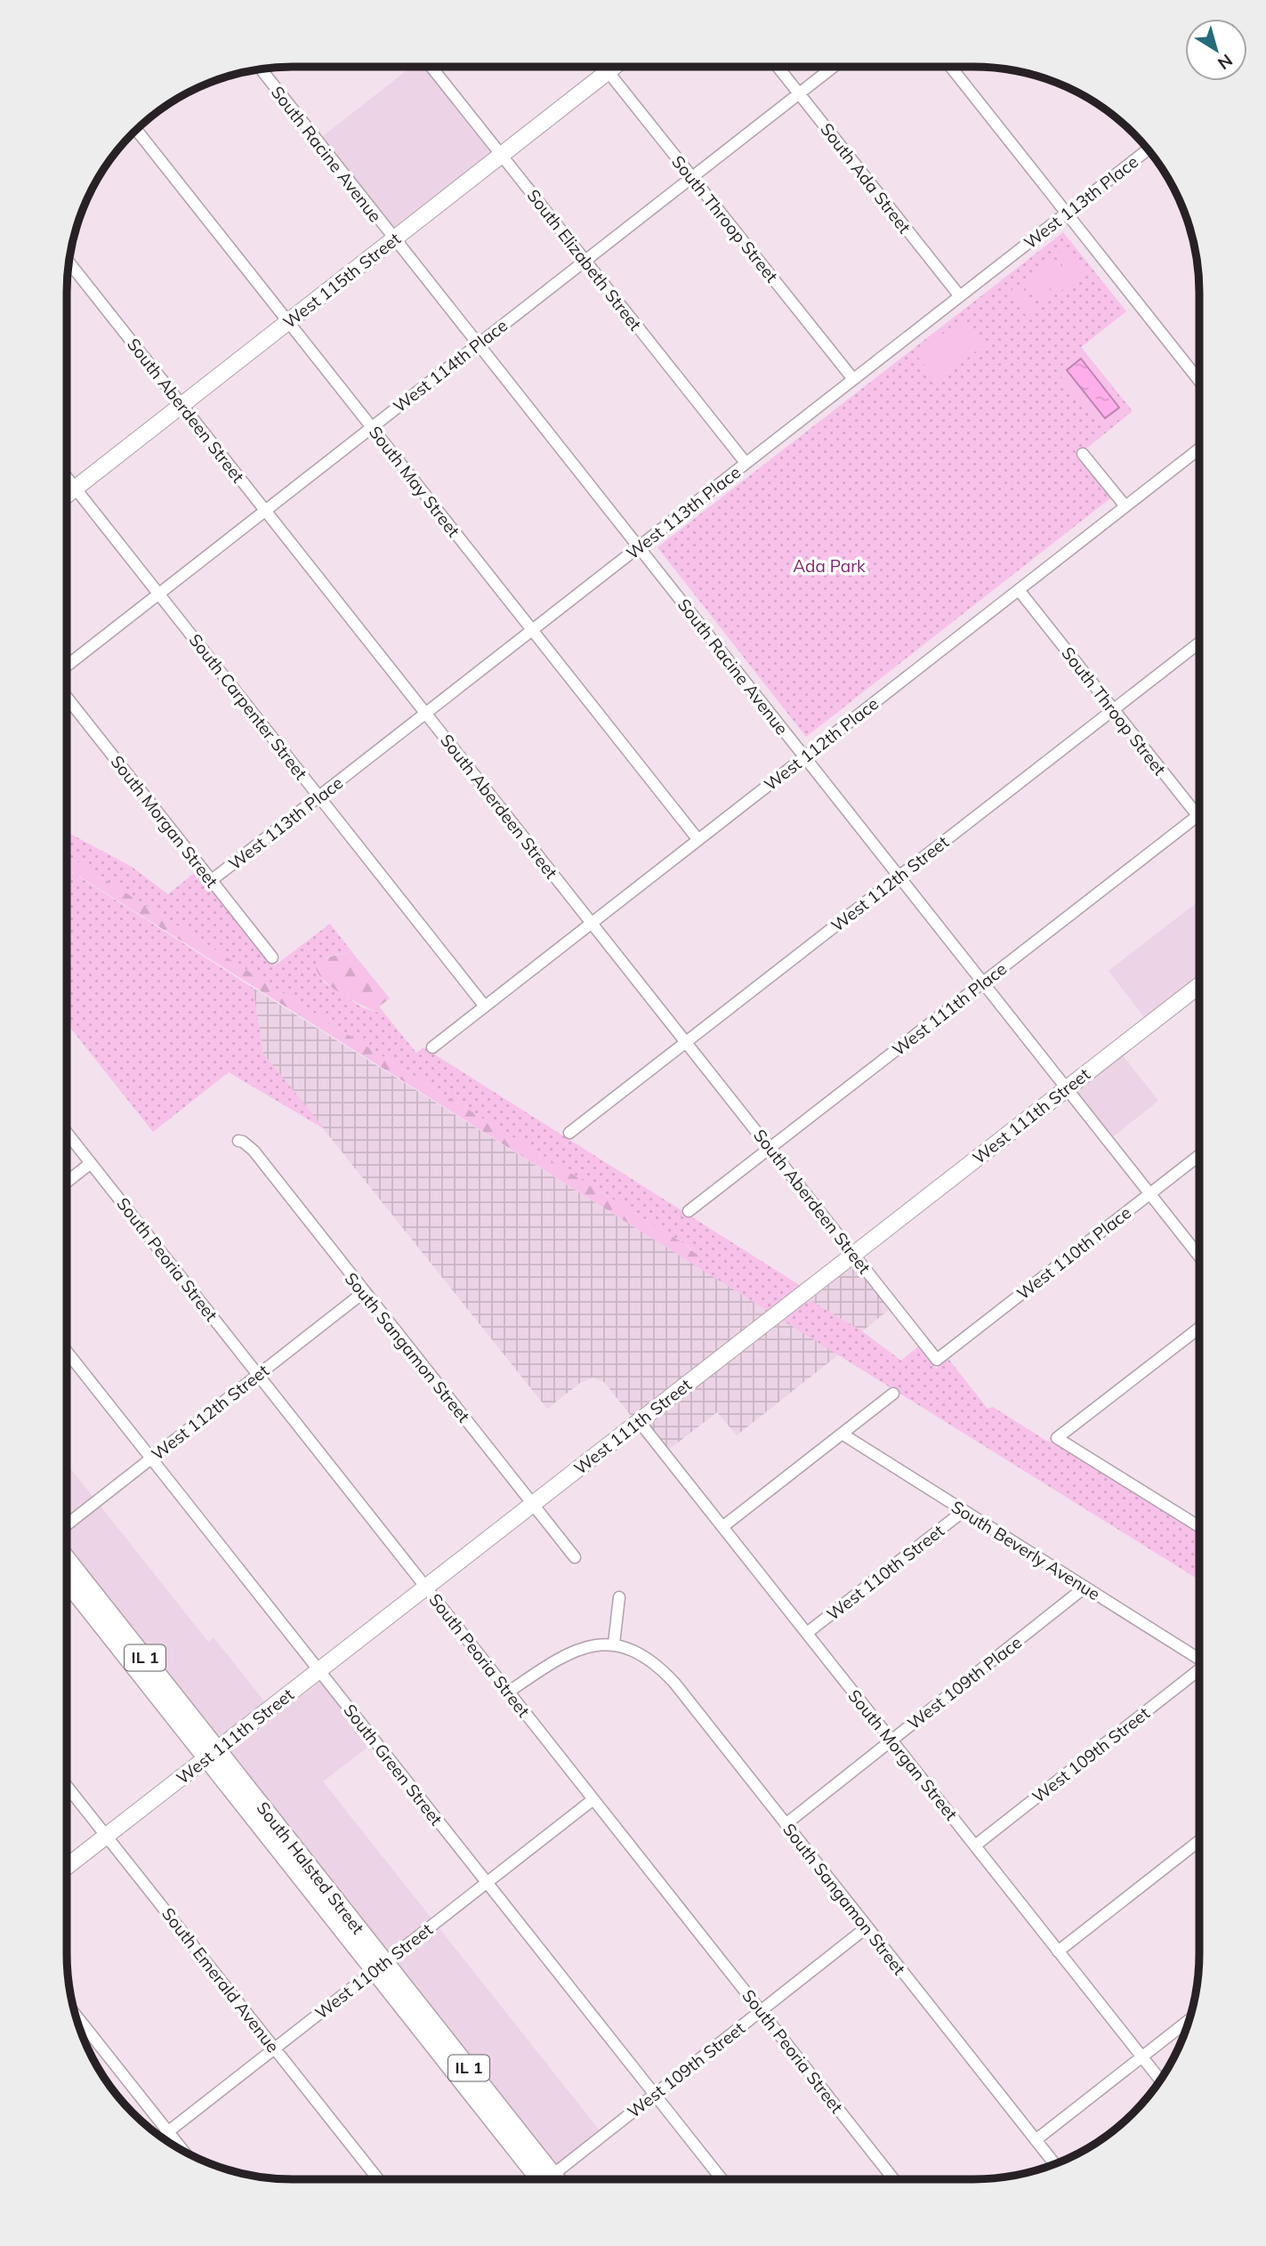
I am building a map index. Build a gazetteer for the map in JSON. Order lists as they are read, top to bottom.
{
  "streets": {
    "main road": [
      "West 115th Street",
      "West 111th Street",
      "IL 1",
      "South Halsted Street"
    ],
    "street": [
      "South Racine Avenue",
      "South Ada Street",
      "West 113th Place",
      "South Throop Street",
      "South Elizabeth Street",
      "West 114th Place",
      "South Aberdeen Street",
      "South May Street",
      "South Carpenter Street",
      "West 112th Place",
      "South Morgan Street",
      "West 112th Street",
      "West 111th Place",
      "West 110th Place",
      "South Peoria Street",
      "South Sangamon Street",
      "South Beverly Avenue",
      "West 110th Street",
      "West 109th Place",
      "West 109th Street",
      "South Green Street",
      "South Emerald Avenue"
    ]
  },
  "crossings": [
    ["South Racine Avenue", "West 113th Place"],
    ["South Racine Avenue", "West 115th Street"],
    ["South Racine Avenue", "West 114th Place"],
    ["South Racine Avenue", "West 112th Place"],
    ["South Racine Avenue", "West 112th Street"],
    ["South Racine Avenue", "West 111th Place"],
    ["South Racine Avenue", "West 111th Street"],
    ["South Racine Avenue", "West 110th Place"],
    ["South Ada Street", "West 113th Place"],
    ["South Ada Street", "West 114th Place"],
    ["West 113th Place", "South Throop Street"],
    ["West 113th Place", "South Elizabeth Street"],
    ["West 113th Place", "South Aberdeen Street"],
    ["West 113th Place", "South May Street"],
    ["West 113th Place", "South Carpenter Street"],
    ["West 113th Place", "South Morgan Street"],
    ["South Throop Street", "West 115th Street"],
    ["South Throop Street", "West 114th Place"],
    ["South Throop Street", "West 112th Place"],
    ["South Throop Street", "West 112th Street"],
    ["South Throop Street", "West 111th Place"],
    ["South Elizabeth Street", "West 115th Street"],
    ["South Elizabeth Street", "West 114th Place"],
    ["West 115th Street", "South Aberdeen Street"],
    ["West 115th Street", "South May Street"],
    ["West 115th Street", "South Carpenter Street"],
    ["West 114th Place", "South Aberdeen Street"],
    ["West 114th Place", "South May Street"],
    ["West 114th Place", "South Carpenter Street"],
    ["South Aberdeen Street", "West 112th Place"],
    ["South Aberdeen Street", "West 112th Street"],
    ["South Aberdeen Street", "West 111th Place"],
    ["South Aberdeen Street", "West 111th Street"],
    ["South Aberdeen Street", "West 110th Place"],
    ["South May Street", "West 112th Place"],
    ["South Carpenter Street", "West 112th Place"],
    ["South Morgan Street", "West 111th Street"],
    ["South Morgan Street", "West 110th Street"],
    ["South Morgan Street", "West 109th Place"],
    ["South Morgan Street", "West 109th Street"],
    ["West 112th Street", "South Peoria Street"],
    ["West 112th Street", "South Sangamon Street"],
    ["West 112th Street", "South Green Street"],
    ["West 111th Street", "South Peoria Street"],
    ["West 111th Street", "South Sangamon Street"],
    ["West 111th Street", "South Green Street"],
    ["West 111th Street", "South Halsted Street"],
    ["West 111th Street", "South Emerald Avenue"],
    ["South Peoria Street", "West 110th Street"],
    ["South Peoria Street", "West 109th Street"],
    ["South Sangamon Street", "West 109th Place"],
    ["South Sangamon Street", "West 109th Street"],
    ["South Beverly Avenue", "West 110th Street"],
    ["South Beverly Avenue", "West 109th Place"],
    ["West 110th Street", "South Green Street"],
    ["West 110th Street", "South Halsted Street"],
    ["West 110th Street", "South Emerald Avenue"],
    ["West 109th Street", "South Green Street"]
  ],
  "parks": ["Ada Park"],
  "north": "bottom right"
}
